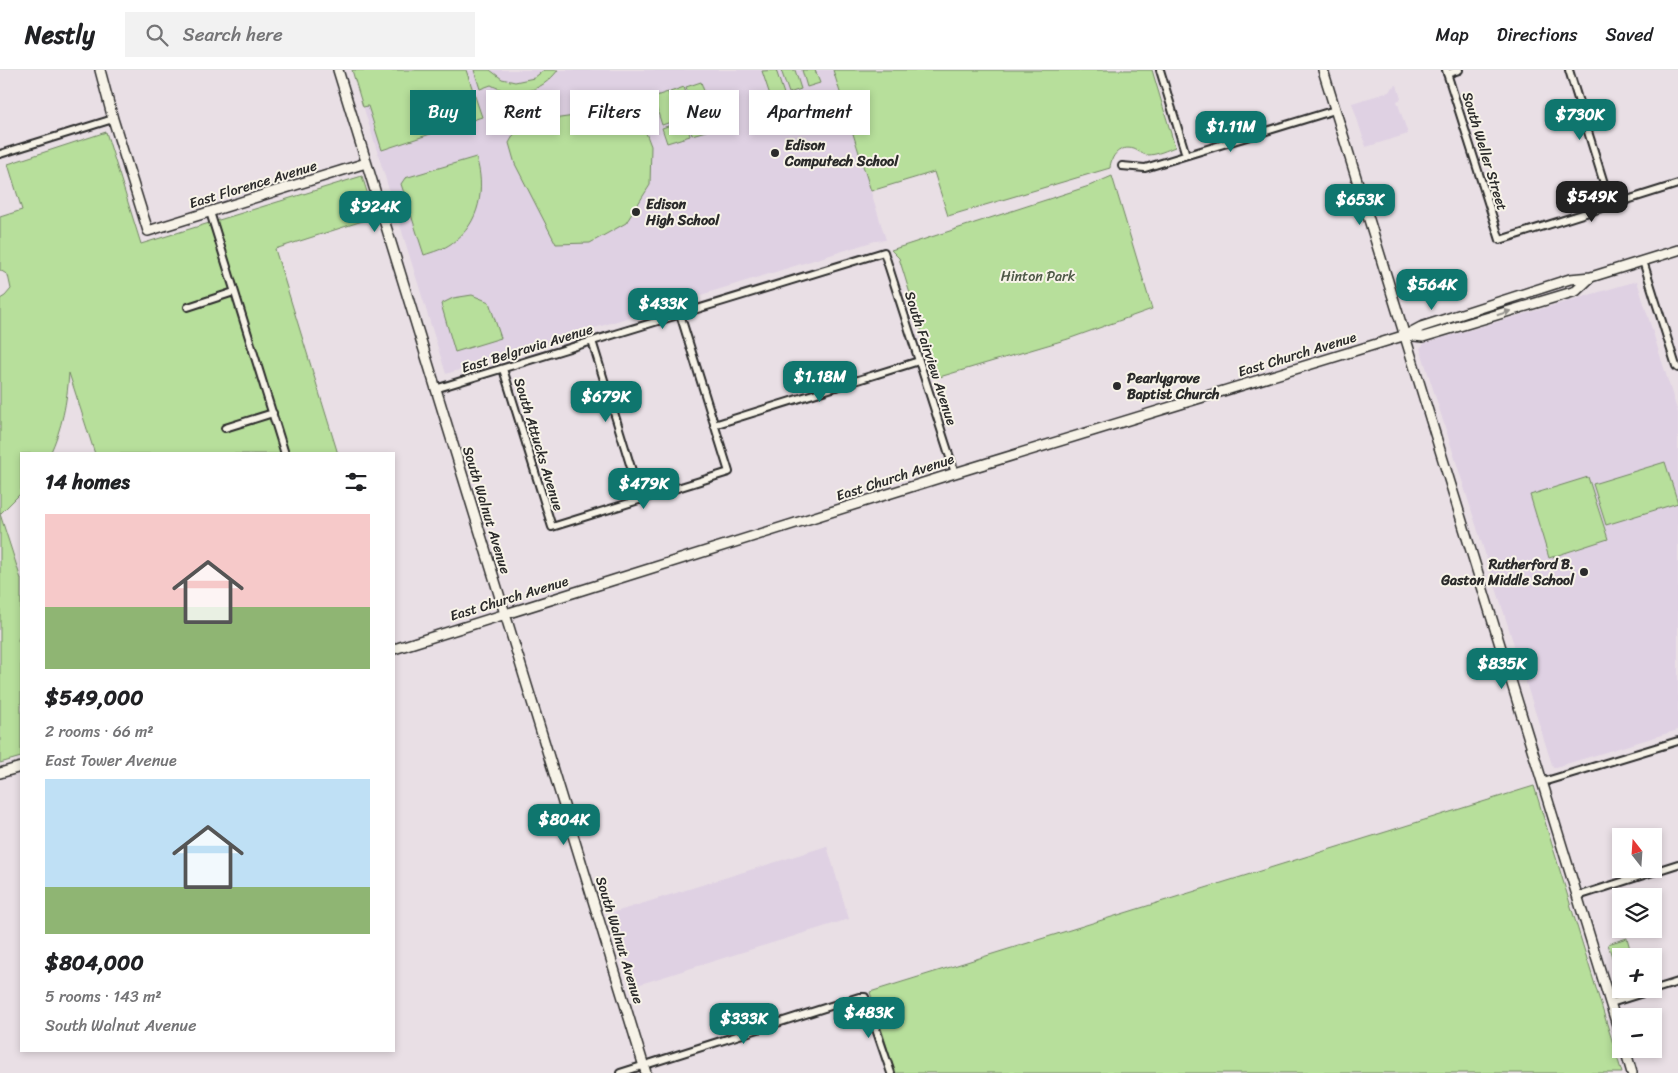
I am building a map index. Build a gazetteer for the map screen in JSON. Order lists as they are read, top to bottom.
{
  "streets": {
    "street": [
      "South Weller Street",
      "East Florence Avenue",
      "East Belgravia Avenue",
      "East Church Avenue",
      "South Fairview Avenue",
      "South Attucks Avenue",
      "South Walnut Avenue"
    ]
  },
  "crossings": [
    ["East Florence Avenue", "South Walnut Avenue"],
    ["East Belgravia Avenue", "South Fairview Avenue"],
    ["East Belgravia Avenue", "South Attucks Avenue"],
    ["East Belgravia Avenue", "South Walnut Avenue"],
    ["East Church Avenue", "South Fairview Avenue"],
    ["East Church Avenue", "South Walnut Avenue"]
  ],
  "parks": ["Hinton Park"],
  "places": [
    "Edison Computech School",
    "Edison High School",
    "Pearlygrove Baptist Church",
    "Rutherford B. Gaston Middle School"
  ],
  "north": "top",
  "page": {
    "header": "Nestly",
    "search": "Search here",
    "nav": ["Map", "Directions", "Saved"],
    "chip": [
      "Buy",
      "Rent",
      "Filters",
      "New",
      "Apartment"
    ],
    "price": [
      "$730K",
      "$1.11M",
      "$549K",
      "$653K",
      "$924K",
      "$564K",
      "$433K",
      "$1.18M",
      "$679K",
      "$479K",
      "$835K",
      "$804K",
      "$483K",
      "$333K"
    ],
    "heading": "14 homes",
    "list": [
      {
        "name": "$549,000",
        "note": "2 rooms · 66 m² · East Tower Avenue"
      },
      {
        "name": "$804,000",
        "note": "5 rooms · 143 m² · South Walnut Avenue"
      }
    ],
    "map_buttons": ["+", "−"]
  }
}
